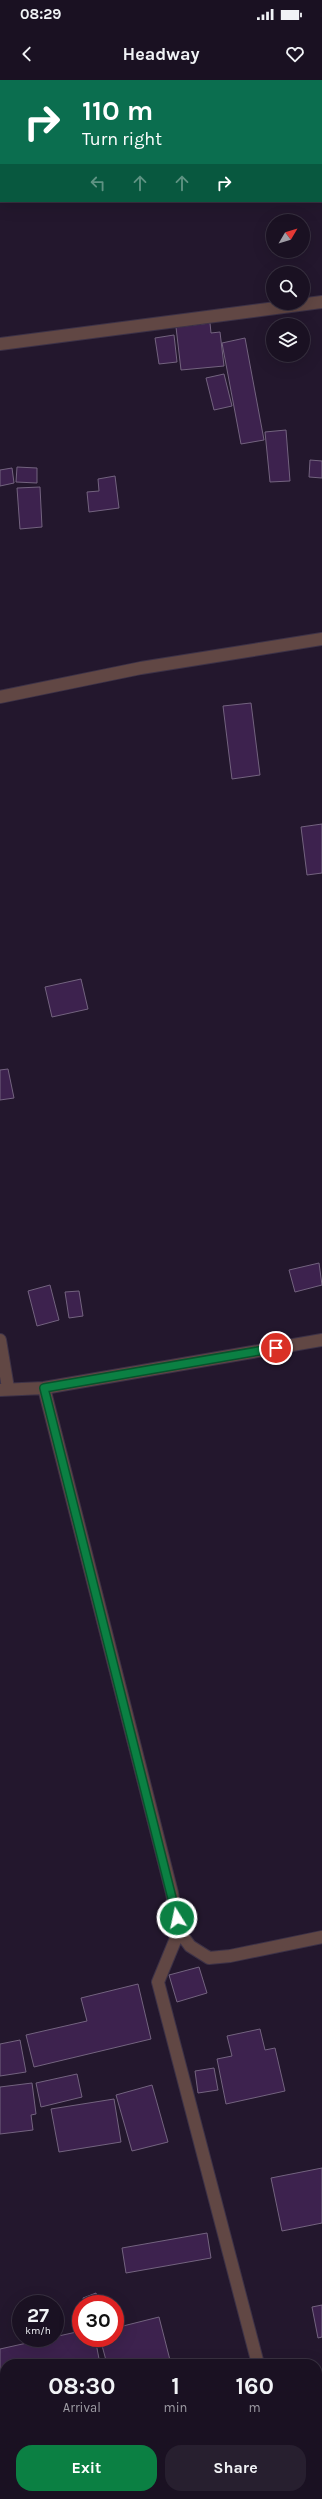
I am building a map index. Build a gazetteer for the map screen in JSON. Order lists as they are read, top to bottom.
{
  "north": "top right",
  "page": {
    "status": "08:29",
    "header": "Headway",
    "turn": ["110 m", "Turn right"],
    "speed": "27 km/h",
    "limit": "30",
    "eta": [
      "08:30",
      "Arrival",
      "1",
      "min",
      "160",
      "m"
    ],
    "buttons": ["Exit", "Share"]
  }
}
